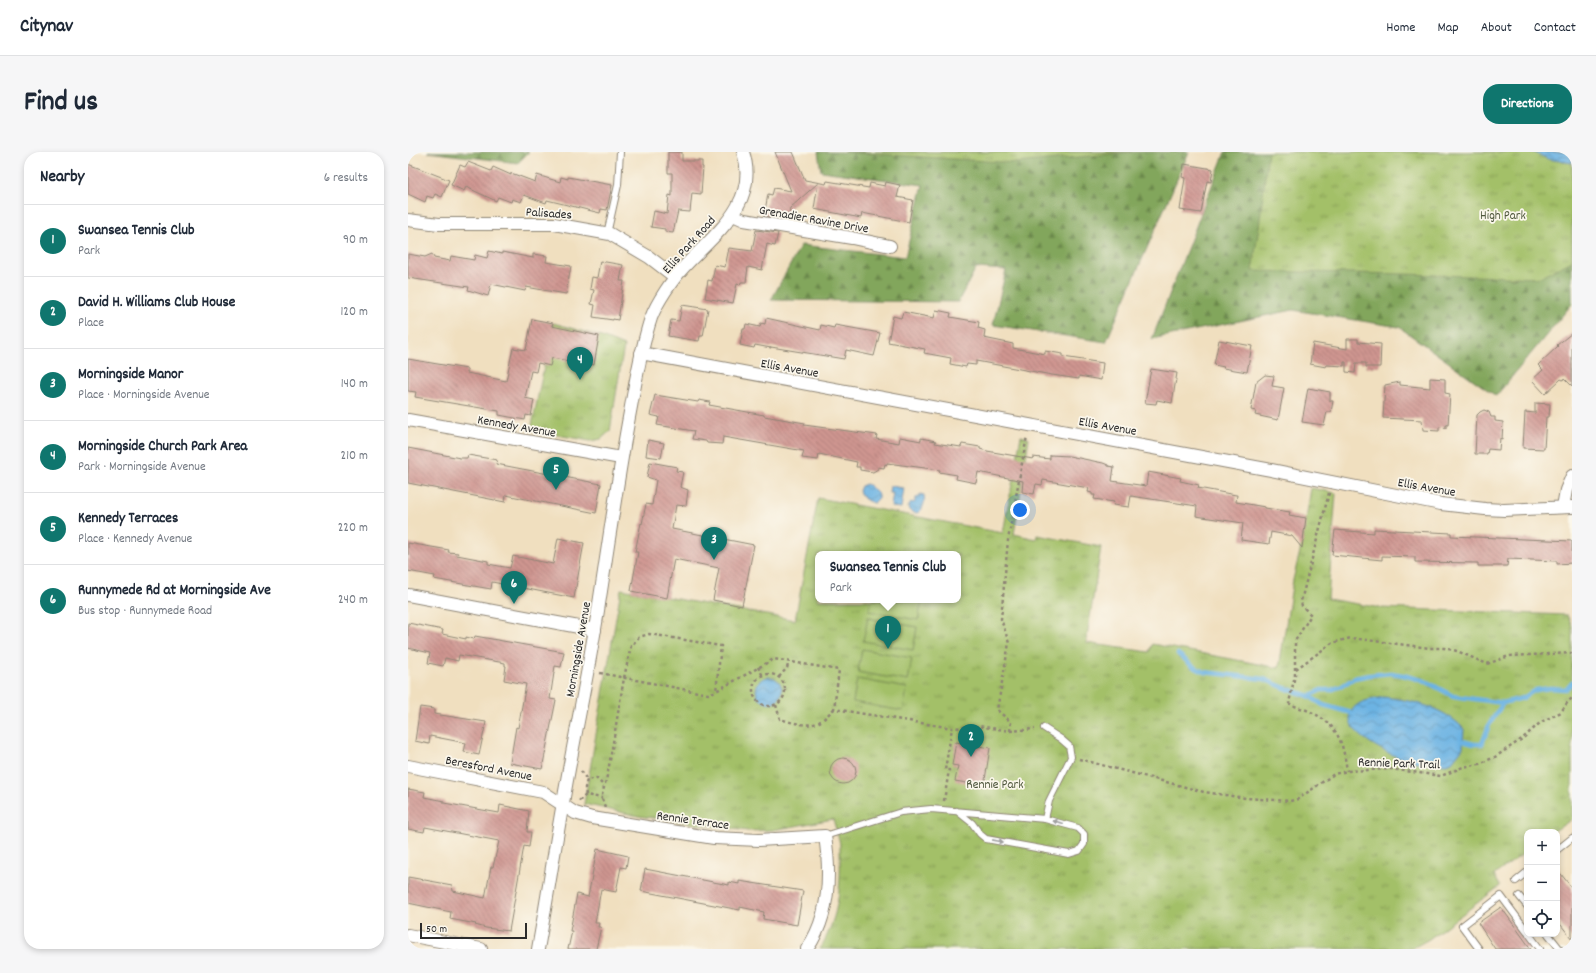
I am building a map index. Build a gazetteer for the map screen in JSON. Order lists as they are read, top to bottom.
{
  "streets": {
    "street": [
      "Palisades",
      "Grenadier Ravine Drive",
      "Ellis Park Road",
      "Ellis Avenue",
      "Kennedy Avenue",
      "Morningside Avenue",
      "Beresford Avenue",
      "Rennie Terrace"
    ],
    "path": ["Rennie Park Trail"]
  },
  "crossings": [
    ["Palisades", "Ellis Park Road"],
    ["Grenadier Ravine Drive", "Ellis Park Road"],
    ["Ellis Park Road", "Ellis Avenue"],
    ["Ellis Park Road", "Morningside Avenue"],
    ["Ellis Avenue", "Morningside Avenue"],
    ["Kennedy Avenue", "Morningside Avenue"],
    ["Morningside Avenue", "Beresford Avenue"],
    ["Morningside Avenue", "Rennie Terrace"],
    ["Beresford Avenue", "Rennie Terrace"]
  ],
  "parks": ["High Park", "Rennie Park"],
  "scale_bar": "50 m",
  "page": {
    "header": "Citynav",
    "nav": [
      "Home",
      "Map",
      "About",
      "Contact"
    ],
    "title": "Find us",
    "buttons": "Directions",
    "heading": ["Nearby", "6 results"],
    "list": [
      {
        "mark": "1",
        "name": "Swansea Tennis Club",
        "note": "Park",
        "value": "90 m"
      },
      {
        "mark": "2",
        "name": "David H. Williams Club House",
        "note": "Place",
        "value": "120 m"
      },
      {
        "mark": "3",
        "name": "Morningside Manor",
        "note": "Place · Morningside Avenue",
        "value": "140 m"
      },
      {
        "mark": "4",
        "name": "Morningside Church Park Area",
        "note": "Park · Morningside Avenue",
        "value": "210 m"
      },
      {
        "mark": "5",
        "name": "Kennedy Terraces",
        "note": "Place · Kennedy Avenue",
        "value": "220 m"
      },
      {
        "mark": "6",
        "name": "Runnymede Rd at Morningside Ave",
        "note": "Bus stop · Runnymede Road",
        "value": "240 m"
      }
    ],
    "pins": [
      "4",
      "5",
      "3",
      "6",
      "1",
      "2"
    ],
    "popup": ["Swansea Tennis Club", "Park"],
    "map_buttons": ["+", "−"],
    "scale": "50 m"
  }
}
